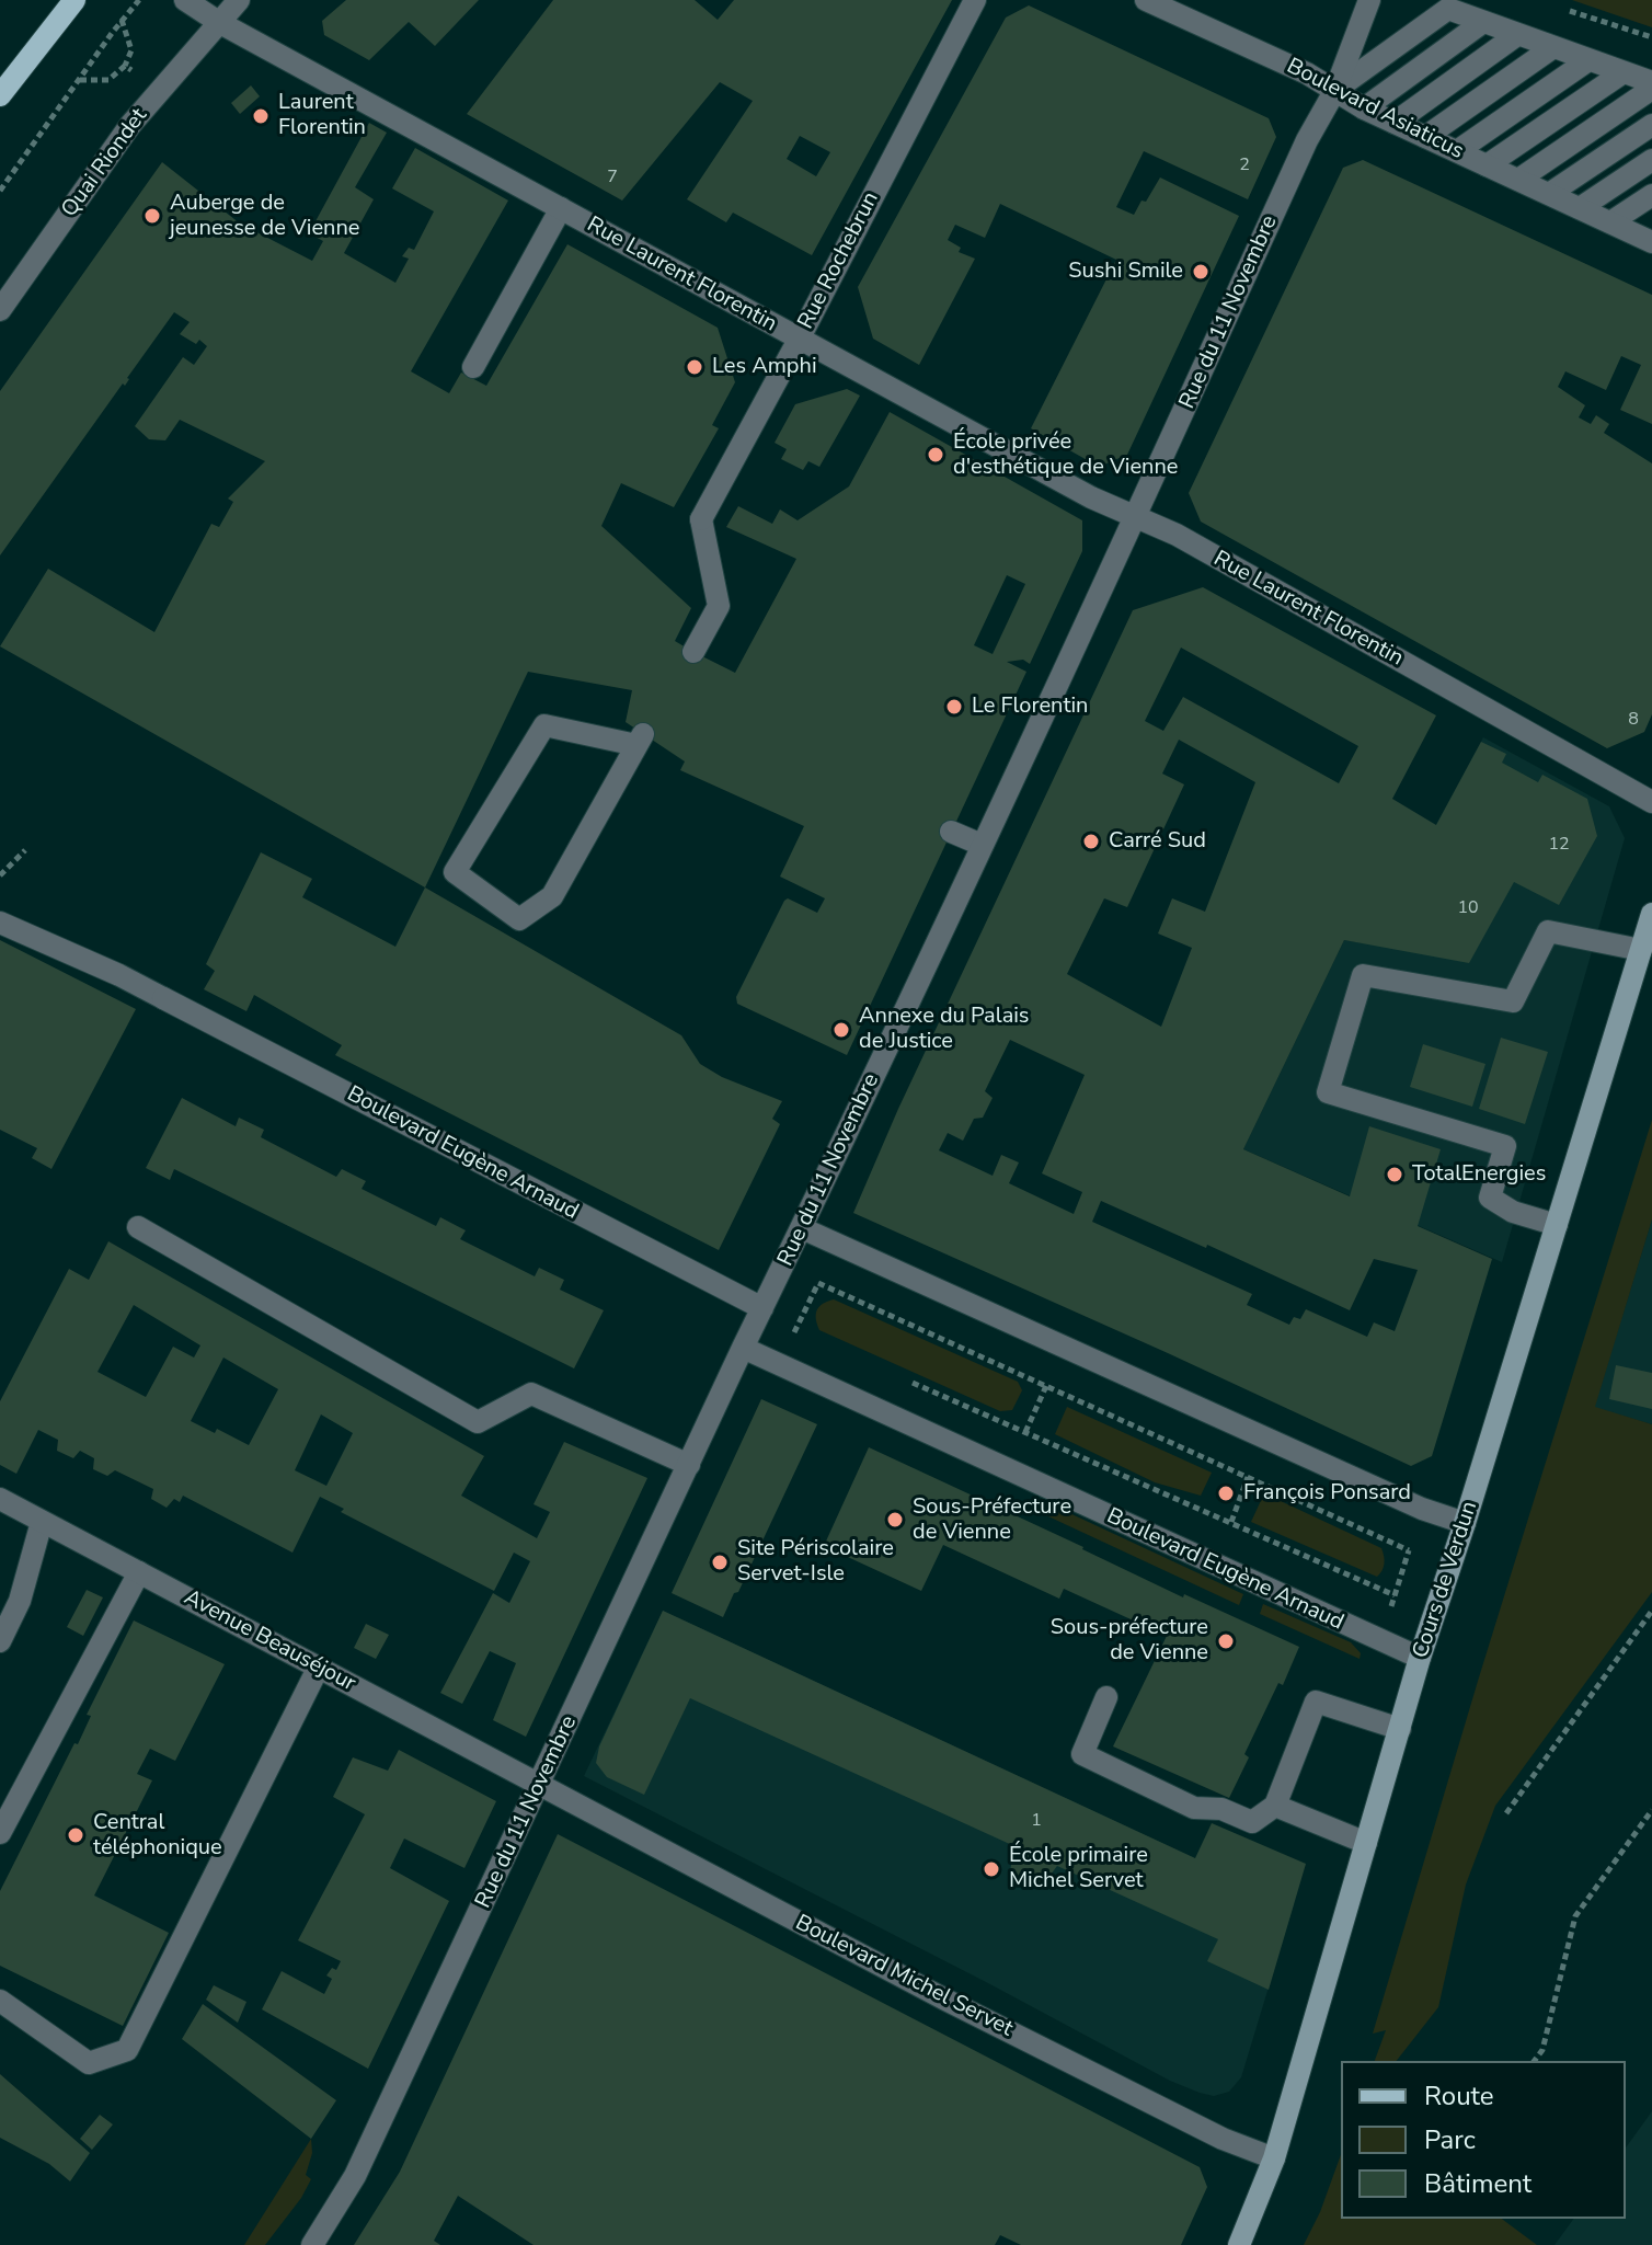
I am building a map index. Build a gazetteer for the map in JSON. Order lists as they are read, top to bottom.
{
  "streets": {
    "main road": ["Cours de Verdun"],
    "street": [
      "Boulevard Asiaticus",
      "Quai Riondet",
      "Rue Rochebrun",
      "Rue Laurent Florentin",
      "Rue du 11 Novembre",
      "Boulevard Eugène Arnaud",
      "Avenue Beauséjour",
      "Boulevard Michel Servet"
    ]
  },
  "crossings": [
    ["Boulevard Asiaticus", "Rue du 11 Novembre"],
    ["Quai Riondet", "Rue Laurent Florentin"],
    ["Rue Rochebrun", "Rue Laurent Florentin"],
    ["Rue Laurent Florentin", "Rue du 11 Novembre"],
    ["Rue du 11 Novembre", "Boulevard Eugène Arnaud"],
    ["Rue du 11 Novembre", "Avenue Beauséjour"],
    ["Rue du 11 Novembre", "Boulevard Michel Servet"],
    ["Boulevard Eugène Arnaud", "Cours de Verdun"],
    ["Cours de Verdun", "Boulevard Michel Servet"],
    ["Avenue Beauséjour", "Boulevard Michel Servet"]
  ],
  "places": [
    "Laurent Florentin",
    "Auberge de jeunesse de Vienne",
    "Sushi Smile",
    "Les Amphi",
    "École privée d'esthétique de Vienne",
    "Le Florentin",
    "Carré Sud",
    "Annexe du Palais de Justice",
    "TotalEnergies",
    "François Ponsard",
    "Sous-Préfecture de Vienne",
    "Site Périscolaire Servet-Isle",
    "Sous-préfecture de Vienne",
    "Central téléphonique",
    "École primaire Michel Servet"
  ],
  "house_numbers": [
    "2",
    "7",
    "8",
    "12",
    "10",
    "1"
  ],
  "legend": ["Route", "Parc", "Bâtiment"]
}
